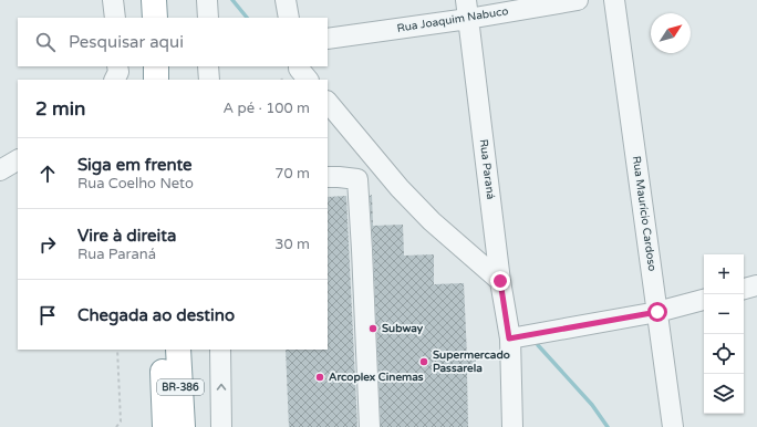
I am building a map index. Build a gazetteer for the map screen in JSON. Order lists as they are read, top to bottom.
{
  "streets": {
    "highway": ["BR-386"],
    "street": ["Rua Joaquim Nabuco", "Rua Paraná", "Rua Maurício Cardoso"]
  },
  "crossings": [
    ["Rua Joaquim Nabuco", "Rua Paraná"]
  ],
  "places": ["Subway", "Supermercado Passarela", "Arcoplex Cinemas"],
  "north": "top right",
  "page": {
    "search": "Pesquisar aqui",
    "heading": ["2 min", "A pé · 100 m"],
    "list": [
      ["Siga em frente", "Rua Coelho Neto", "70 m"],
      ["Vire à direita", "Rua Paraná", "30 m"],
      "Chegada ao destino"
    ],
    "map_buttons": ["+", "−"]
  }
}
